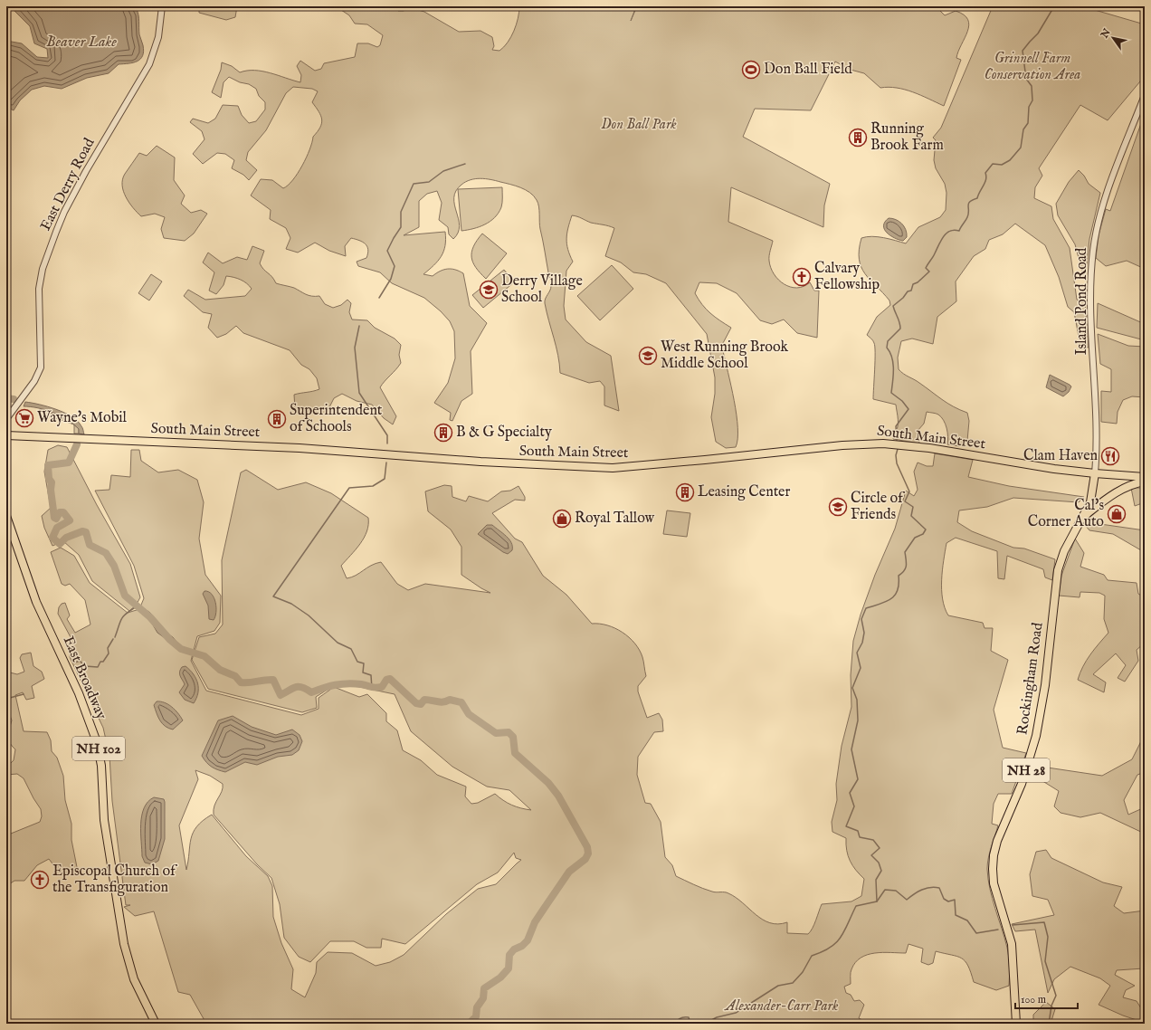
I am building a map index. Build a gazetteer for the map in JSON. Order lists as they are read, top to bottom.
{
  "streets": {
    "main road": [
      "South Main Street",
      "East Broadway",
      "Rockingham Road",
      "NH 102",
      "NH 28"
    ],
    "street": ["East Derry Road", "Island Pond Road"]
  },
  "crossings": [
    ["Island Pond Road", "South Main Street"],
    ["Island Pond Road", "Rockingham Road"],
    ["South Main Street", "Rockingham Road"],
    ["Rockingham Road", "NH 28"]
  ],
  "water": ["Beaver Lake"],
  "parks": ["Grinnell Farm Conservation Area", "Don Ball Park", "Alexander-Carr Park"],
  "places": {
    "sports": ["Don Ball Field"],
    "building": [
      "Running Brook Farm",
      "Superintendent of Schools",
      "B & G Specialty",
      "Leasing Center"
    ],
    "church": ["Calvary Fellowship", "Episcopal Church of the Transfiguration"],
    "school or university": ["Derry Village School", "West Running Brook Middle School", "Circle of Friends"],
    "supermarket": ["Wayne's Mobil"],
    "restaurant": ["Clam Haven"],
    "shop": ["Cal's Corner Auto", "Royal Tallow"]
  },
  "scale_bar": "100 m",
  "north": "top left"
}
